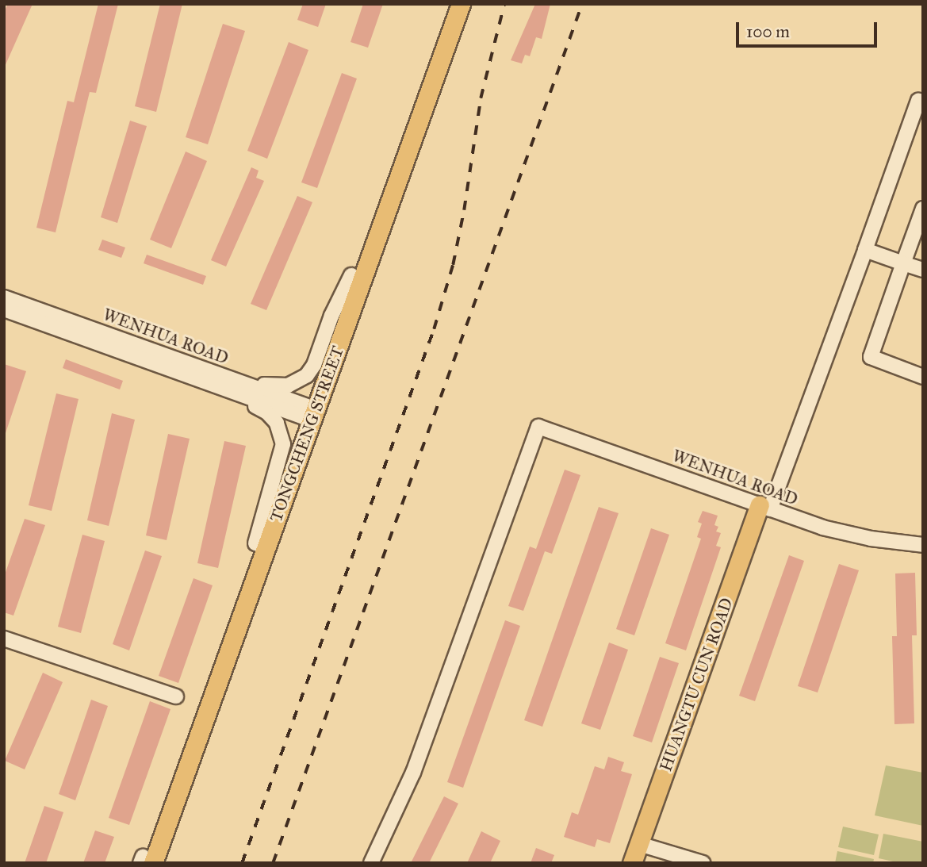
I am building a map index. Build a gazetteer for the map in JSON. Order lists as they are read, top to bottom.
{
  "streets": {
    "main road": ["TONGCHENG STREET", "HUANGTU CUN ROAD"],
    "street": ["WENHUA ROAD"]
  },
  "crossings": [
    ["WENHUA ROAD", "TONGCHENG STREET"],
    ["WENHUA ROAD", "HUANGTU CUN ROAD"]
  ],
  "scale_bar": "100 m"
}
